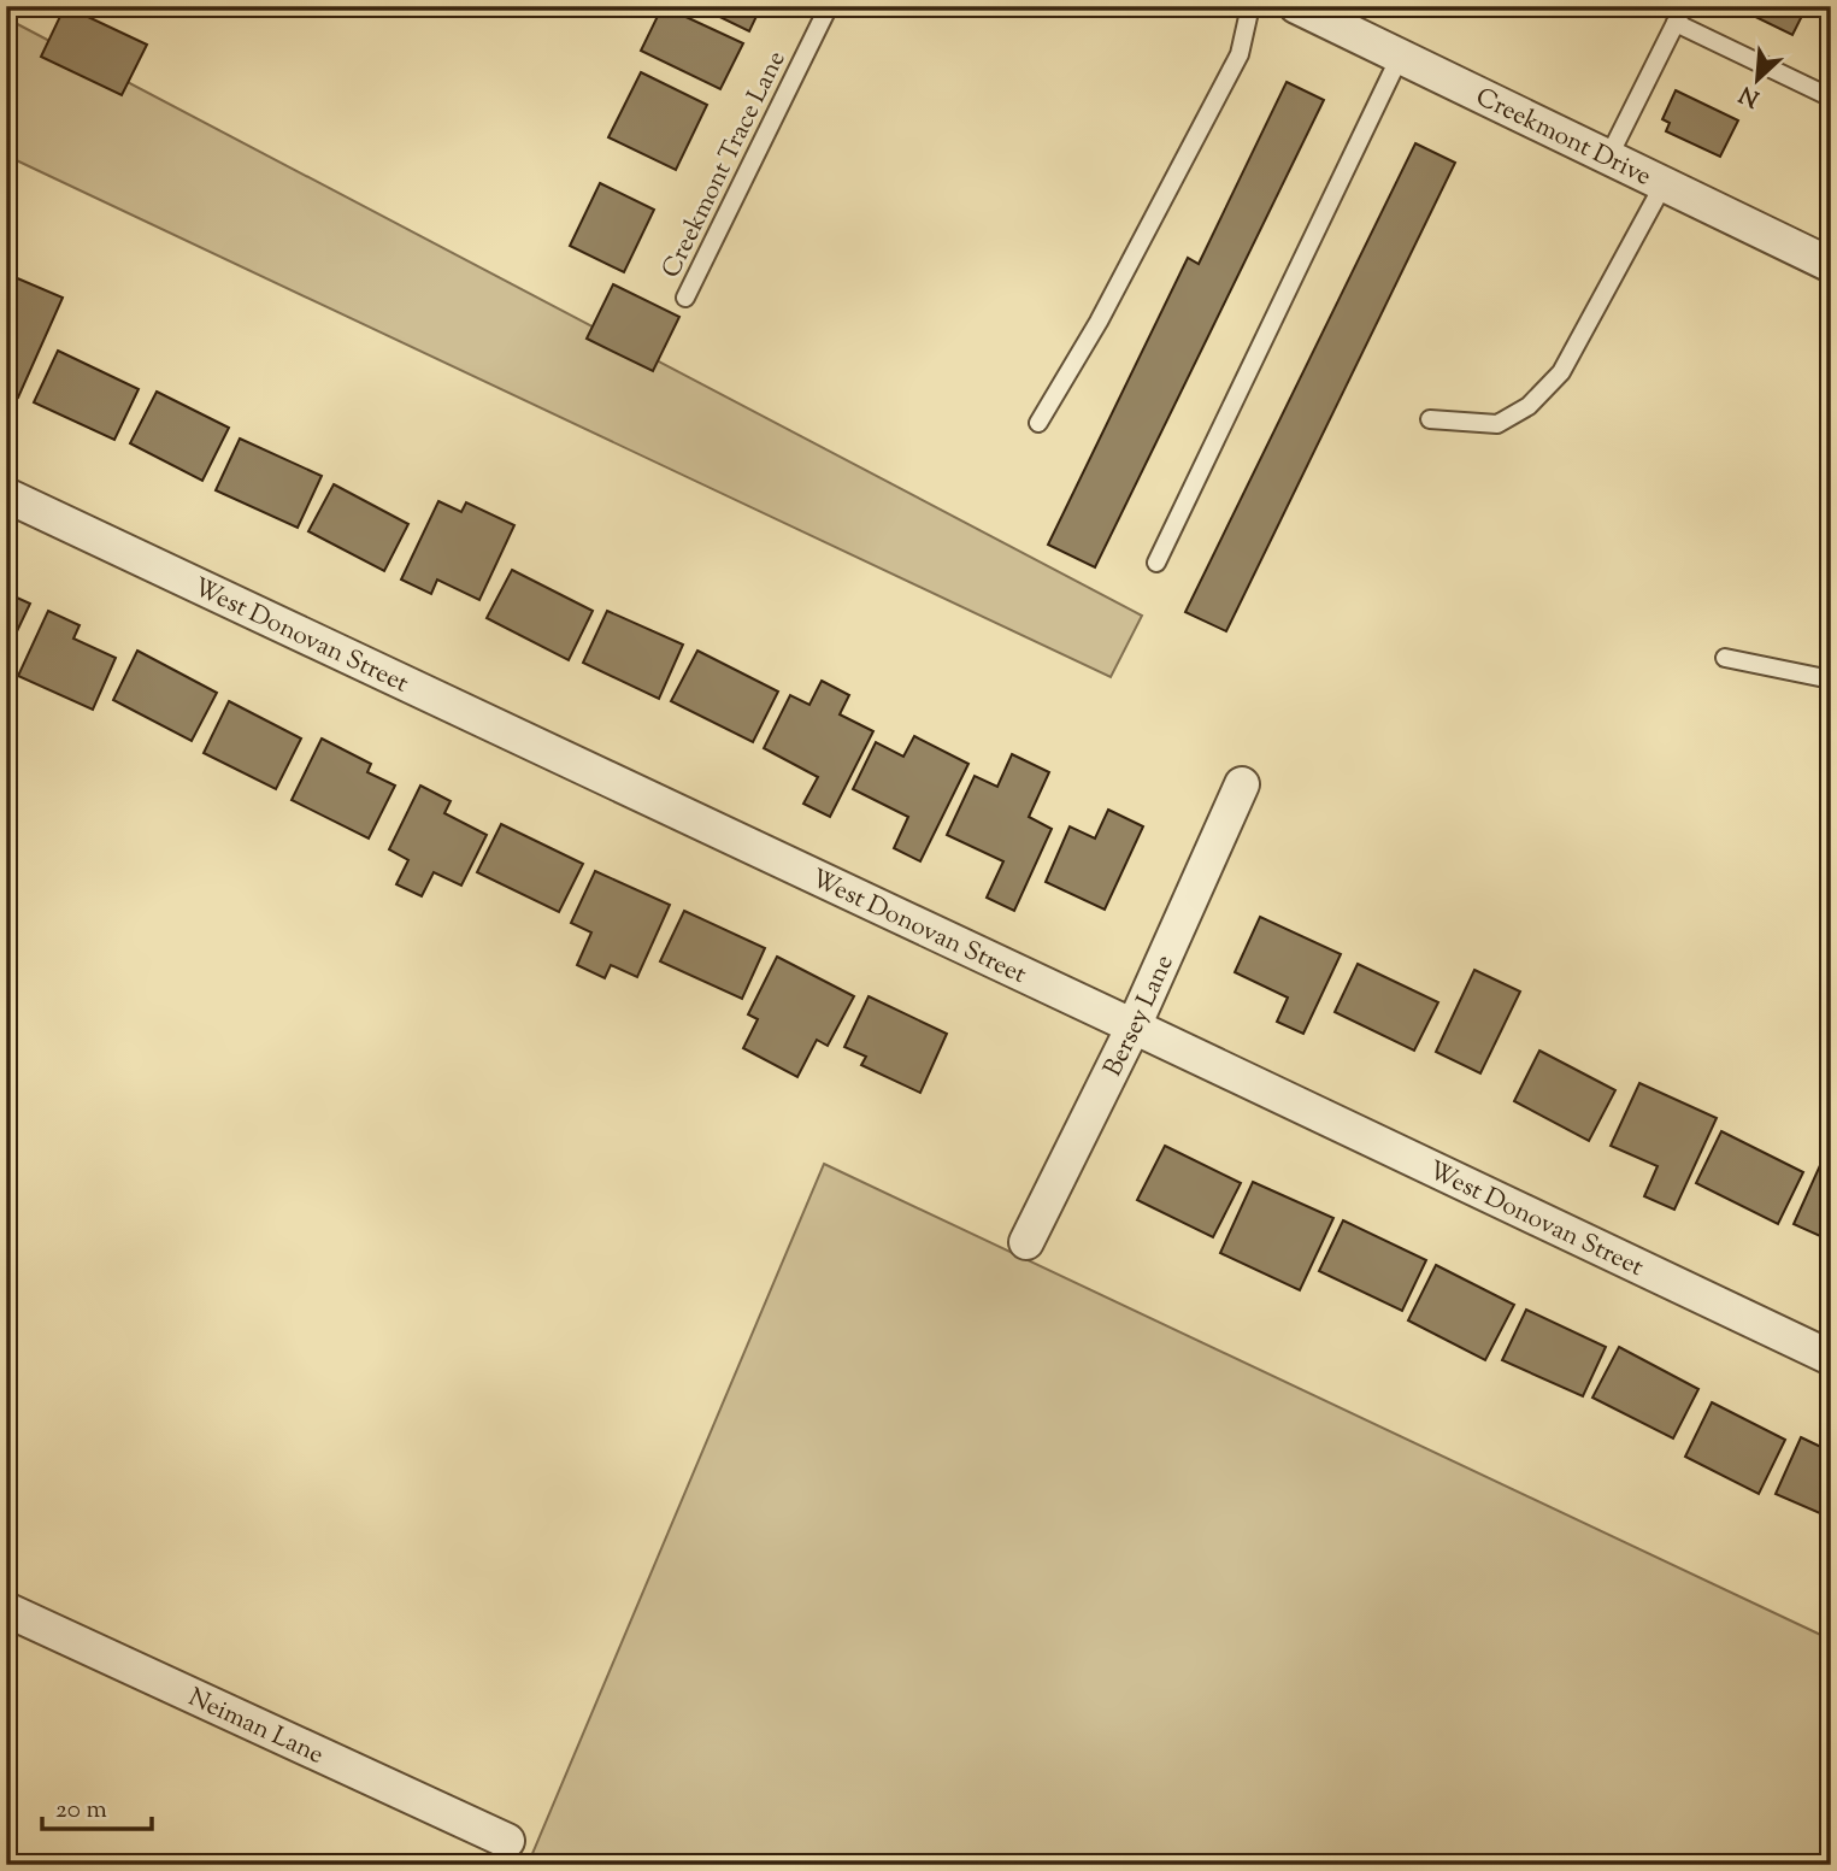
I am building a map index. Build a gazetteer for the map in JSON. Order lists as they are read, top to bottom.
{
  "streets": {
    "street": [
      "Creekmont Drive",
      "West Donovan Street",
      "Bersey Lane",
      "Neiman Lane"
    ],
    "lane": ["Creekmont Trace Lane"]
  },
  "crossings": [
    ["West Donovan Street", "Bersey Lane"]
  ],
  "scale_bar": "20 m",
  "north": "bottom left"
}
